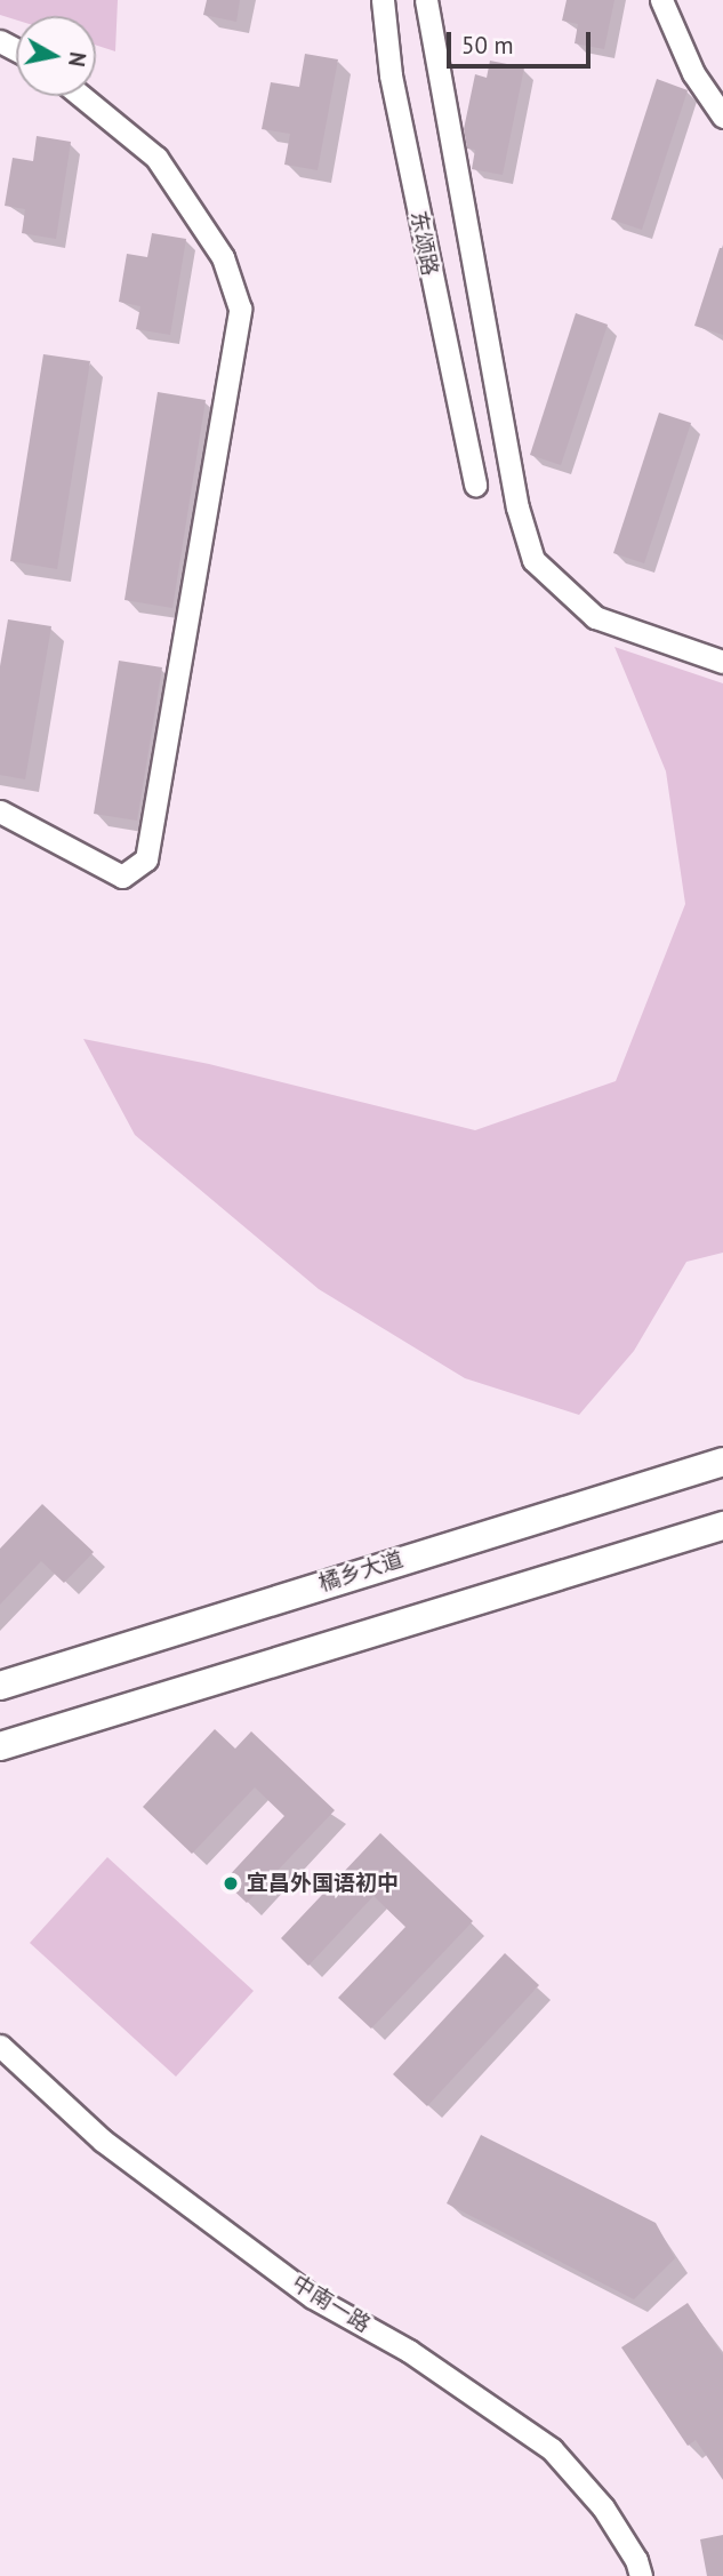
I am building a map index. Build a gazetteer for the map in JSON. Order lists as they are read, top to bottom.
{
  "streets": {
    "main road": ["橘乡大道"],
    "street": ["东颂路", "中南一路"]
  },
  "places": ["宜昌外国语初中"],
  "scale_bar": "50 m",
  "north": "right"
}
